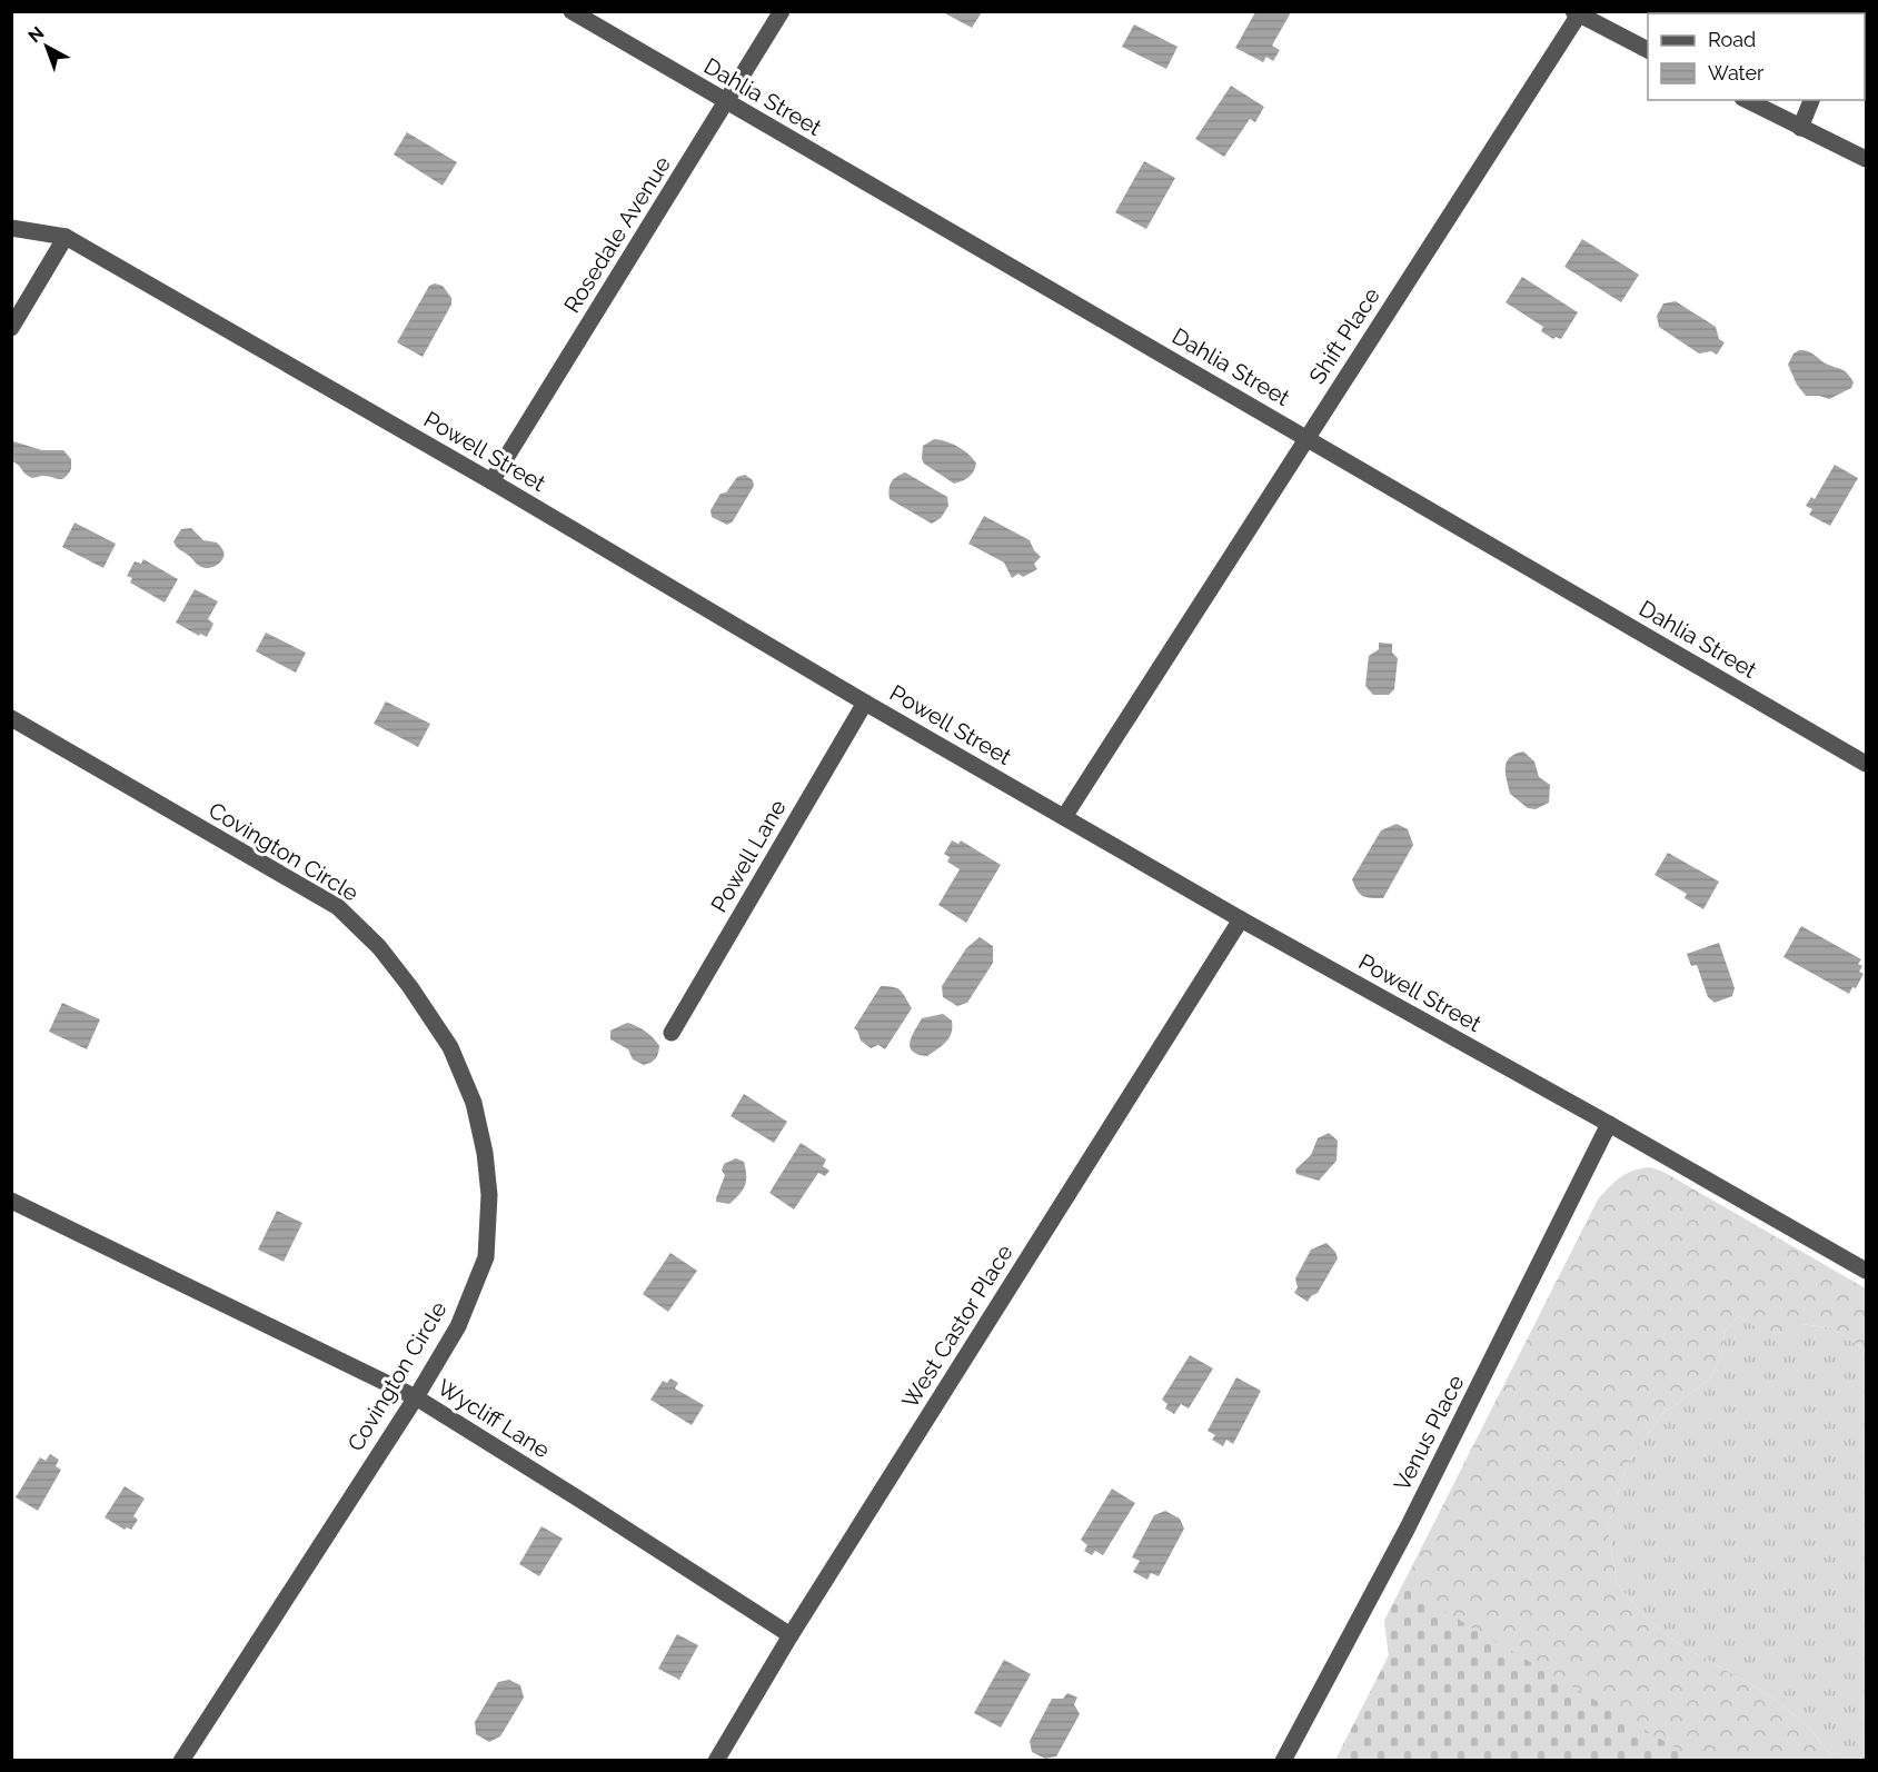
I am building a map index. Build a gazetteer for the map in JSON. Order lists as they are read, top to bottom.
{
  "streets": {
    "street": [
      "Dahlia Street",
      "Rosedale Avenue",
      "Shift Place",
      "Powell Street",
      "Covington Circle",
      "Powell Lane",
      "West Castor Place",
      "Wycliff Lane",
      "Venus Place"
    ]
  },
  "crossings": [
    ["Dahlia Street", "Rosedale Avenue"],
    ["Dahlia Street", "Shift Place"],
    ["Rosedale Avenue", "Powell Street"],
    ["Shift Place", "Powell Street"],
    ["Powell Street", "Powell Lane"],
    ["Powell Street", "West Castor Place"],
    ["Powell Street", "Venus Place"],
    ["Covington Circle", "Wycliff Lane"],
    ["West Castor Place", "Wycliff Lane"]
  ],
  "legend": ["Road", "Water"],
  "north": "top left"
}
